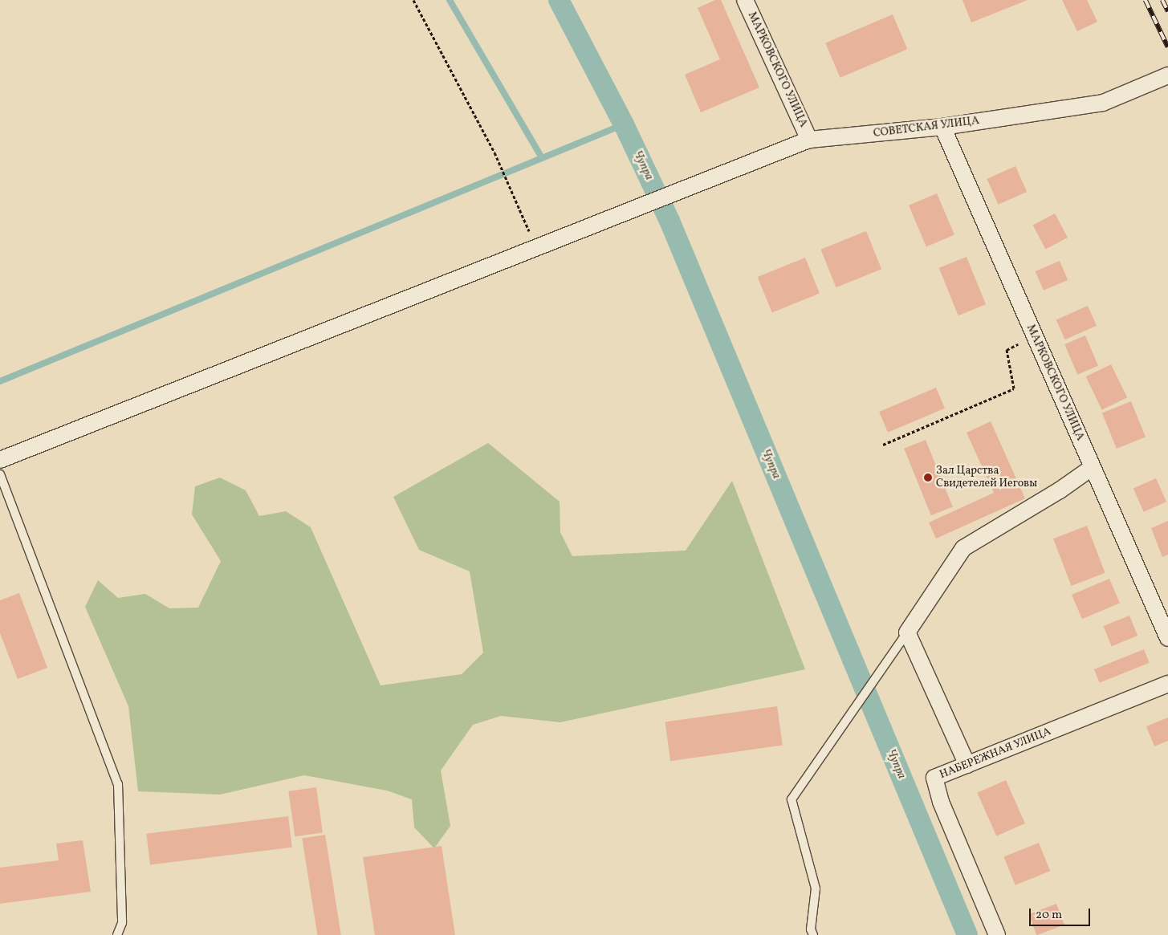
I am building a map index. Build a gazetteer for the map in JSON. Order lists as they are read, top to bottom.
{
  "streets": {
    "street": ["МАРКОВСКОГО УЛИЦА", "СОВЕТСКАЯ УЛИЦА", "НАБЕРЕЖНАЯ УЛИЦА"]
  },
  "crossings": [
    ["МАРКОВСКОГО УЛИЦА", "СОВЕТСКАЯ УЛИЦА"]
  ],
  "water": ["Чупра"],
  "places": ["Зал Царства Свидетелей Иеговы"],
  "scale_bar": "20 m"
}
